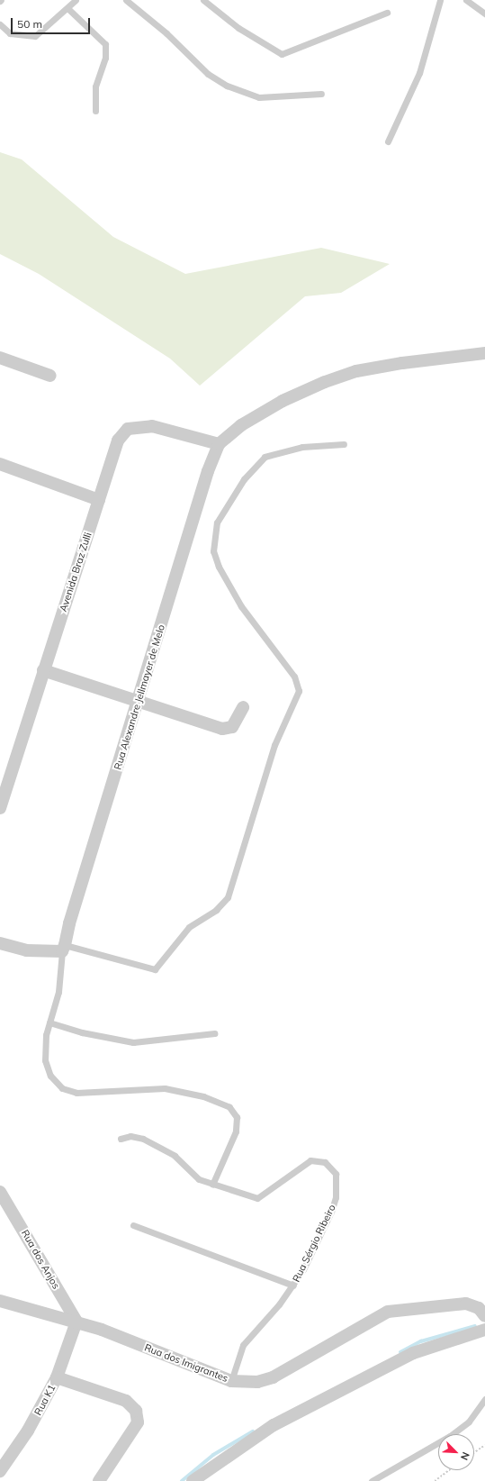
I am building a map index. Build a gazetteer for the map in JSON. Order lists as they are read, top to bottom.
{
  "streets": {
    "street": [
      "Avenida Braz Zulli",
      "Rua Alexandre Jellmayer de Melo",
      "Rua dos Anjos",
      "Rua dos Imigrantes",
      "Rua K1"
    ],
    "lane": ["Rua Sérgio Ribeiro"]
  },
  "crossings": [
    ["Avenida Braz Zulli", "Rua Alexandre Jellmayer de Melo"],
    ["Rua Sérgio Ribeiro", "Rua dos Imigrantes"],
    ["Rua dos Anjos", "Rua dos Imigrantes"],
    ["Rua dos Anjos", "Rua K1"],
    ["Rua dos Imigrantes", "Rua K1"]
  ],
  "scale_bar": "50 m",
  "north": "bottom right"
}
